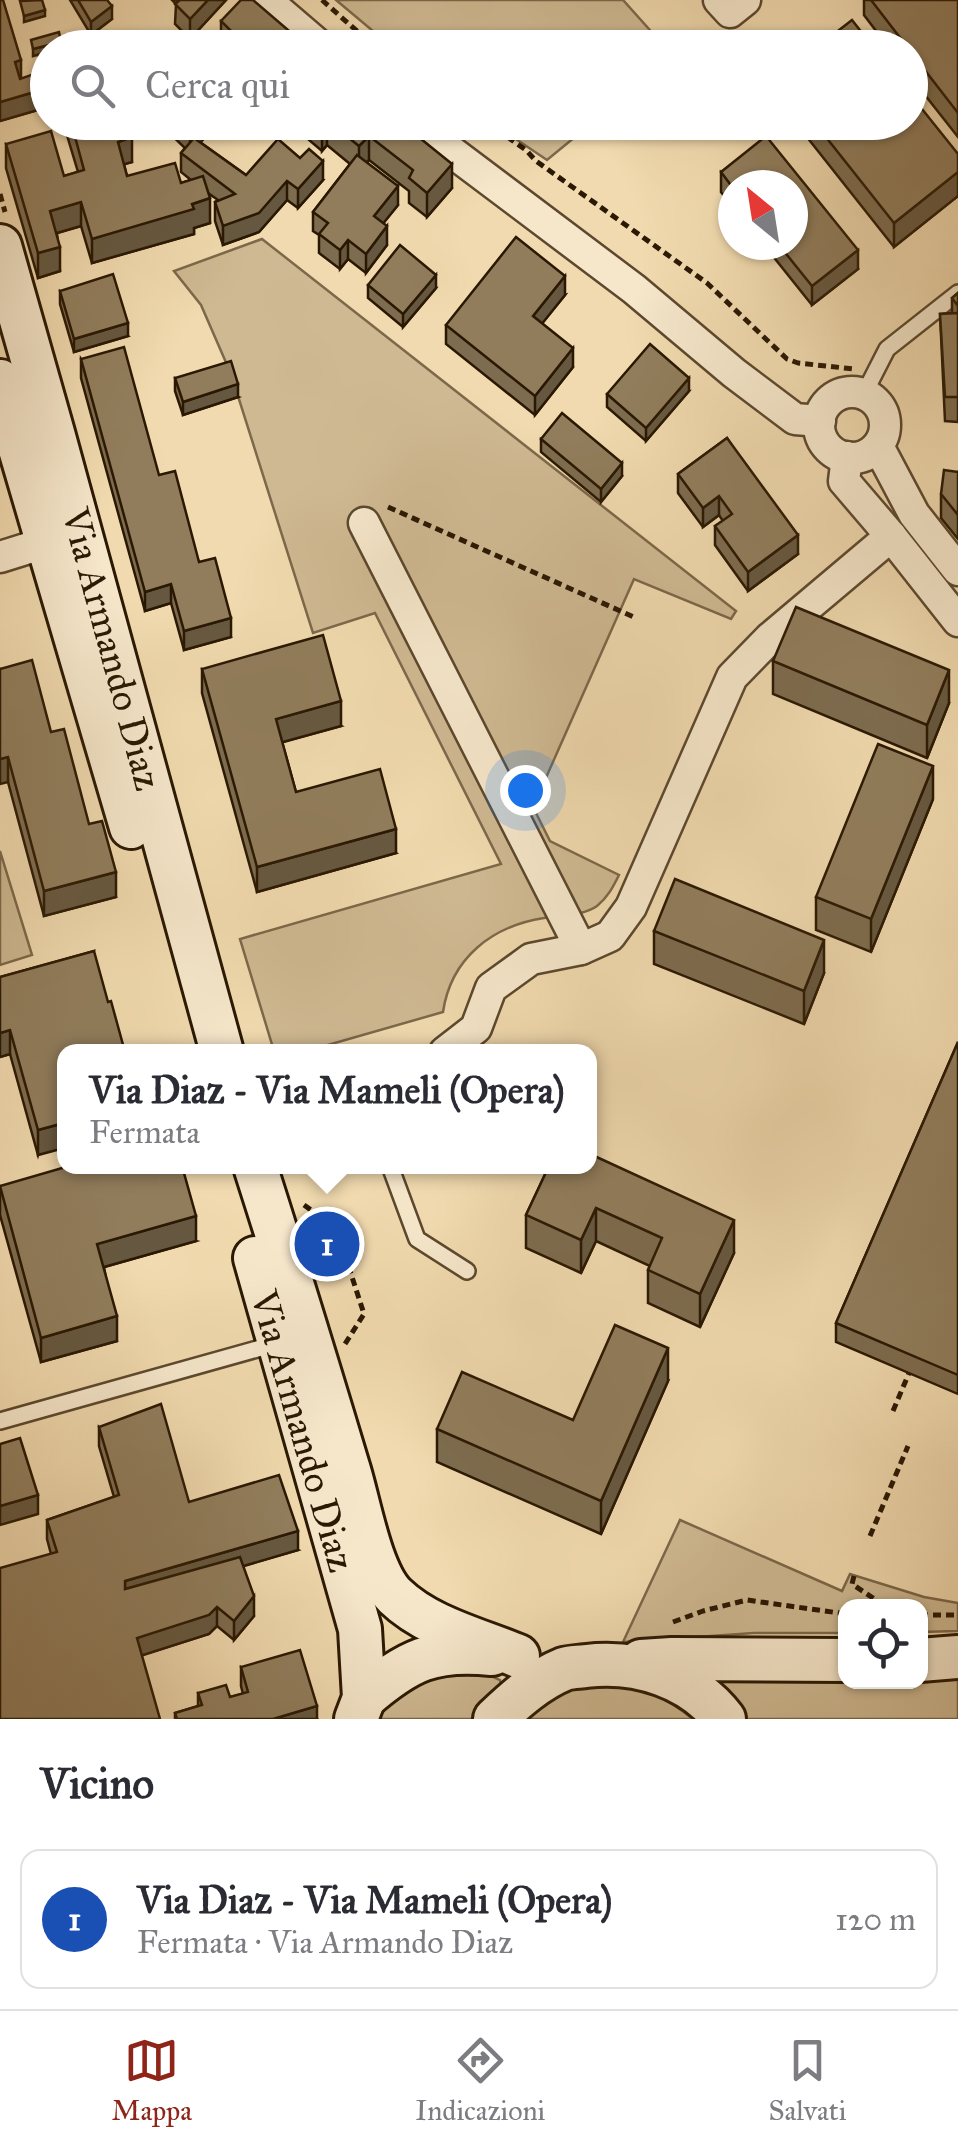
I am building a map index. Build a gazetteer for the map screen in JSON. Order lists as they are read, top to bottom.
{
  "streets": {
    "street": ["Via Armando Diaz"]
  },
  "north": "top left",
  "page": {
    "search": "Cerca qui",
    "popup": ["Via Diaz - Via Mameli (Opera)", "Fermata"],
    "pins": "1",
    "heading": "Vicino",
    "list": [
      {
        "mark": "1",
        "name": "Via Diaz - Via Mameli (Opera)",
        "note": "Fermata · Via Armando Diaz",
        "value": "120 m"
      }
    ],
    "nav": ["Mappa", "Indicazioni", "Salvati"]
  }
}
